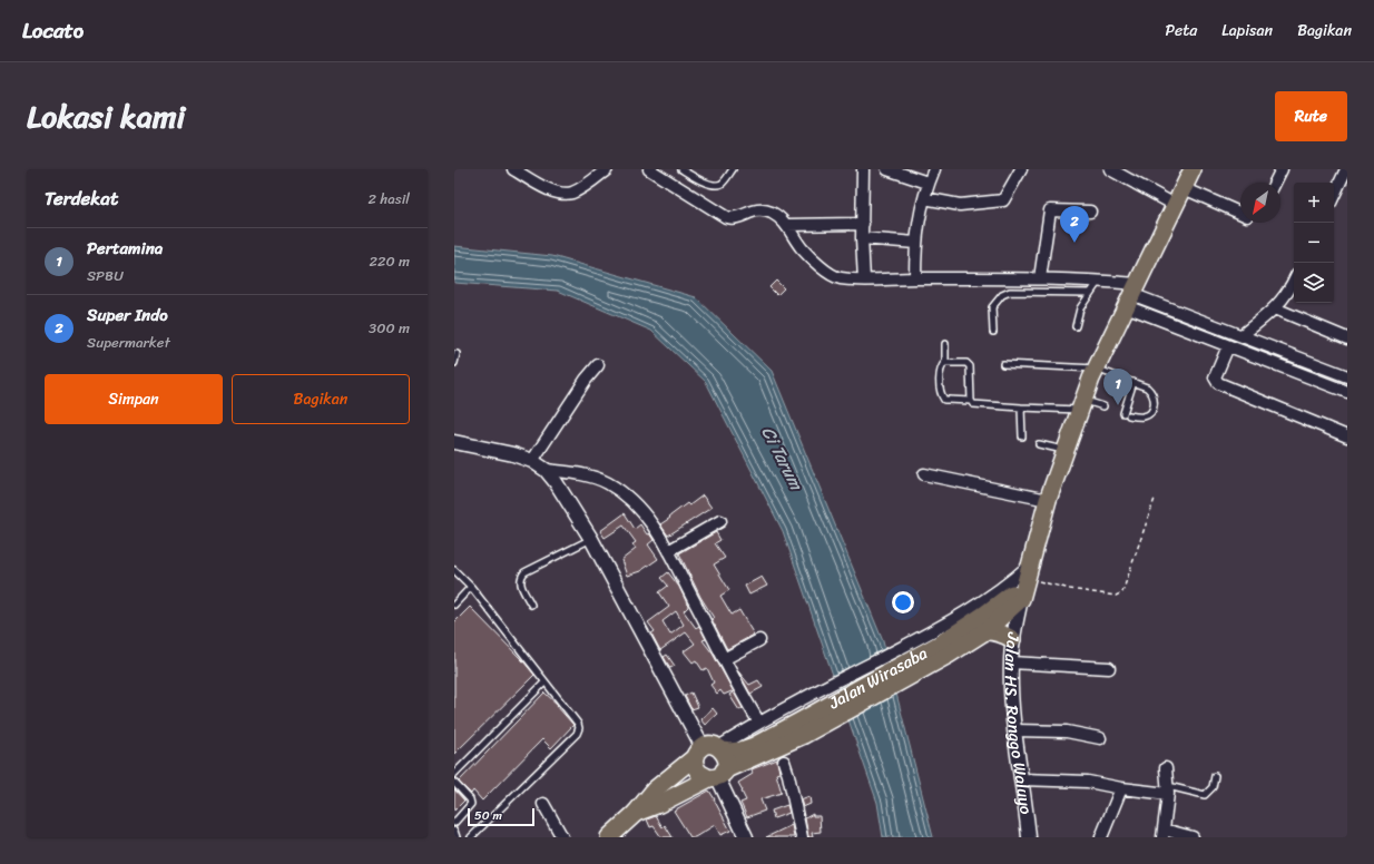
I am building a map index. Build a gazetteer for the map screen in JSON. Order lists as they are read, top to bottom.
{
  "streets": {
    "main road": ["Jalan Wirasaba"],
    "street": ["Jalan HS. Ronggo Waluyo"]
  },
  "crossings": [
    ["Jalan Wirasaba", "Jalan HS. Ronggo Waluyo"]
  ],
  "water": ["Ci Tarum"],
  "scale_bar": "50 m",
  "north": "bottom left",
  "page": {
    "header": "Locato",
    "nav": ["Peta", "Lapisan", "Bagikan"],
    "title": "Lokasi kami",
    "buttons": [
      "Rute",
      ["Simpan", "Bagikan"]
    ],
    "heading": ["Terdekat", "2 hasil"],
    "map_buttons": ["+", "−"],
    "pins": ["2", "1"],
    "list": [
      {
        "mark": "1",
        "name": "Pertamina",
        "note": "SPBU",
        "value": "220 m"
      },
      {
        "mark": "2",
        "name": "Super Indo",
        "note": "Supermarket",
        "value": "300 m"
      }
    ],
    "scale": "50 m"
  }
}
